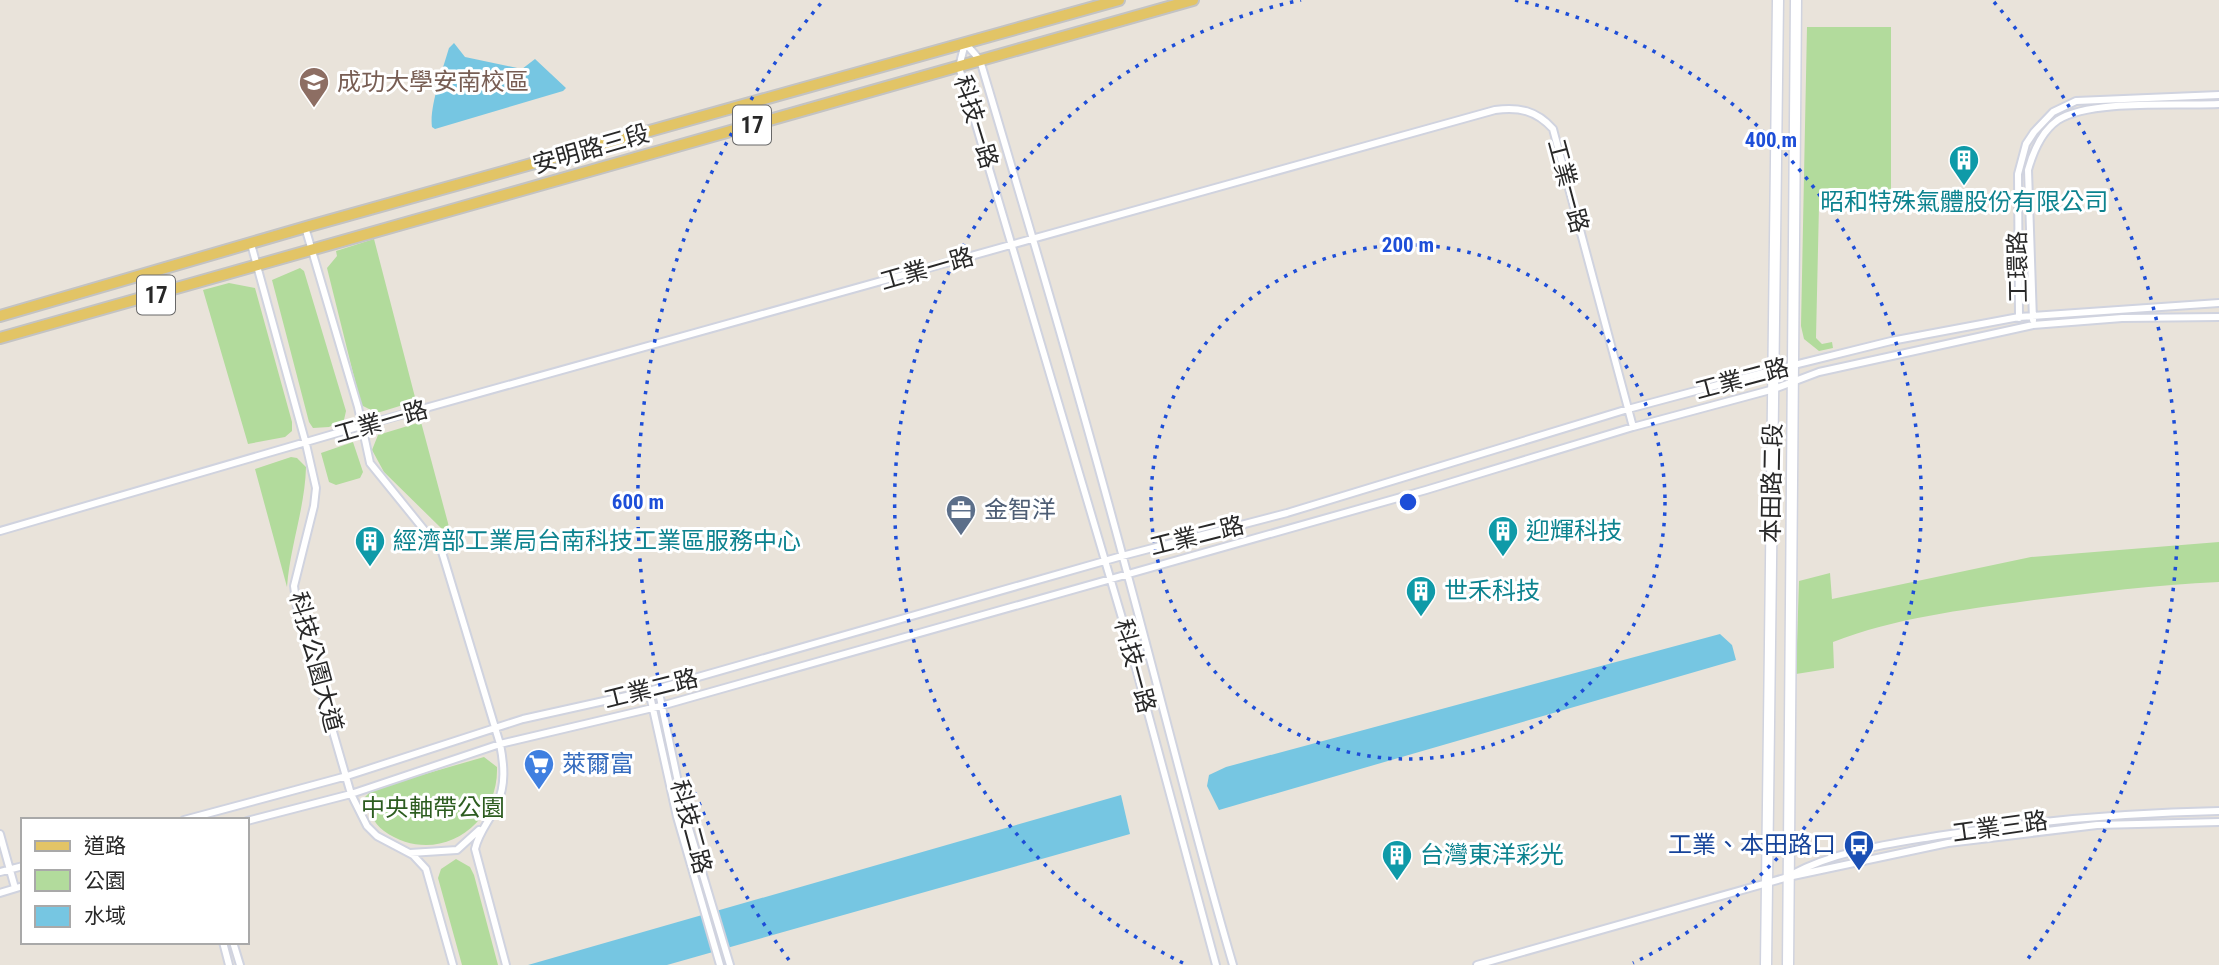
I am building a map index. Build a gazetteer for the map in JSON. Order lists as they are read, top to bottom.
{
  "streets": {
    "main road": ["17", "安明路三段"],
    "street": [
      "科技一路",
      "工業一路",
      "工環路",
      "工業二路",
      "本田路二段",
      "科技公園大道",
      "科技二路",
      "工業三路"
    ]
  },
  "crossings": [
    ["科技一路", "安明路三段"],
    ["科技一路", "工業一路"],
    ["科技一路", "工業二路"],
    ["安明路三段", "科技公園大道"],
    ["工業一路", "工業二路"],
    ["工業一路", "科技公園大道"],
    ["工環路", "工業二路"],
    ["工業二路", "本田路二段"],
    ["工業二路", "科技公園大道"],
    ["工業二路", "科技二路"],
    ["本田路二段", "工業三路"]
  ],
  "parks": ["中央軸帶公園"],
  "places": {
    "school or university": ["成功大學安南校區"],
    "building": [
      "昭和特殊氣體股份有限公司",
      "迎輝科技",
      "經濟部工業局台南科技工業區服務中心",
      "世禾科技",
      "台灣東洋彩光"
    ],
    "office": ["金智洋"],
    "supermarket": ["萊爾富"],
    "bus stop": ["工業、本田路口"]
  },
  "legend": ["道路", "公園", "水域"],
  "rings": ["400 m", "200 m", "600 m"]
}
